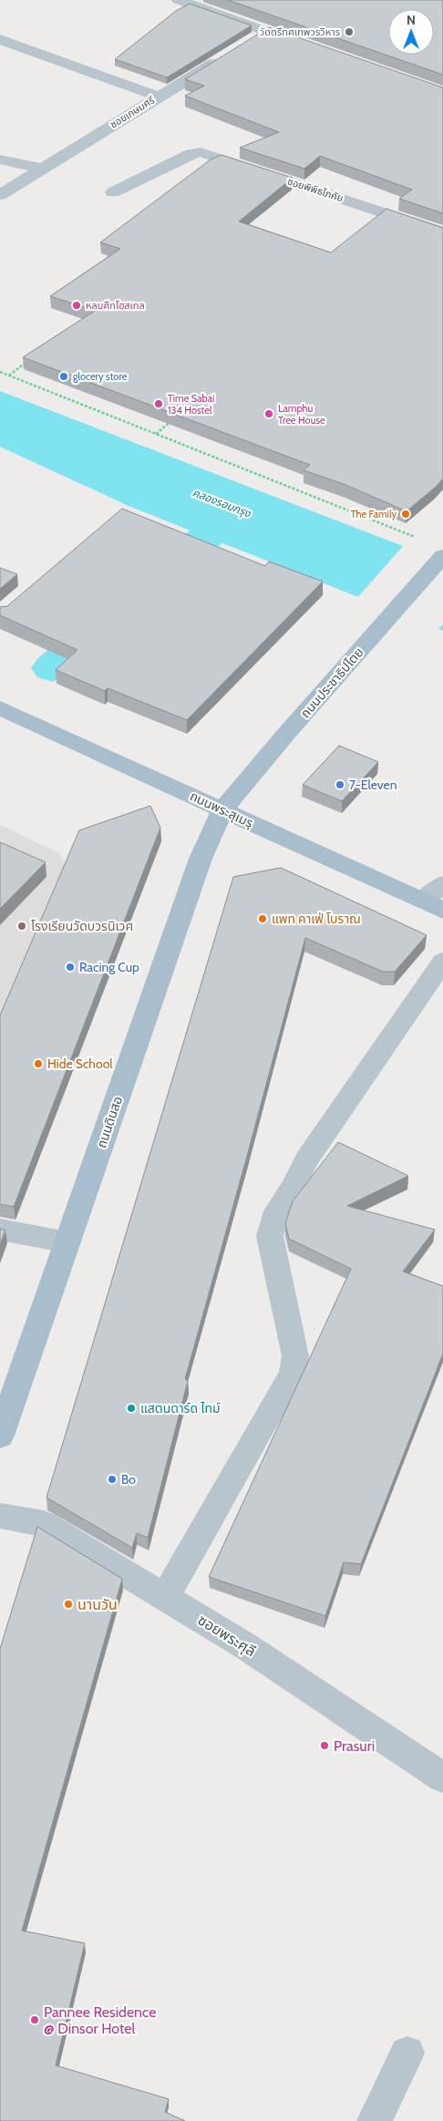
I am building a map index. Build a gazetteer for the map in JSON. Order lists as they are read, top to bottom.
{
  "streets": {
    "main road": ["ถนนประชาธิปไตย", "ถนนพระสุเมรุ", "ถนนดินสอ"],
    "street": ["ซอยเกษมศรี", "ซอยพิพิธโภคัย", "ซอยพระศุลี"]
  },
  "crossings": [
    ["ถนนประชาธิปไตย", "ถนนพระสุเมรุ"],
    ["ถนนประชาธิปไตย", "ถนนดินสอ"],
    ["ถนนพระสุเมรุ", "ถนนดินสอ"]
  ],
  "water": ["คลองรอบกรุง"],
  "places": [
    "วัดตรีทศเทพวรวิหาร",
    "หลบศึกโฮสเทล",
    "glocery store",
    "Time Sabai 134 Hostel",
    "Lamphu Tree House",
    "The Family",
    "7-Eleven",
    "แพท คาเฟ่ โบราณ",
    "โรงเรียนวัดบวรนิเวศ",
    "Racing Cup",
    "Hide School",
    "แสตนดาร์ด ไทม์",
    "Bo",
    "นานวัน",
    "Prasuri",
    "Pannee Residence @ Dinsor Hotel"
  ],
  "north": "top"
}
